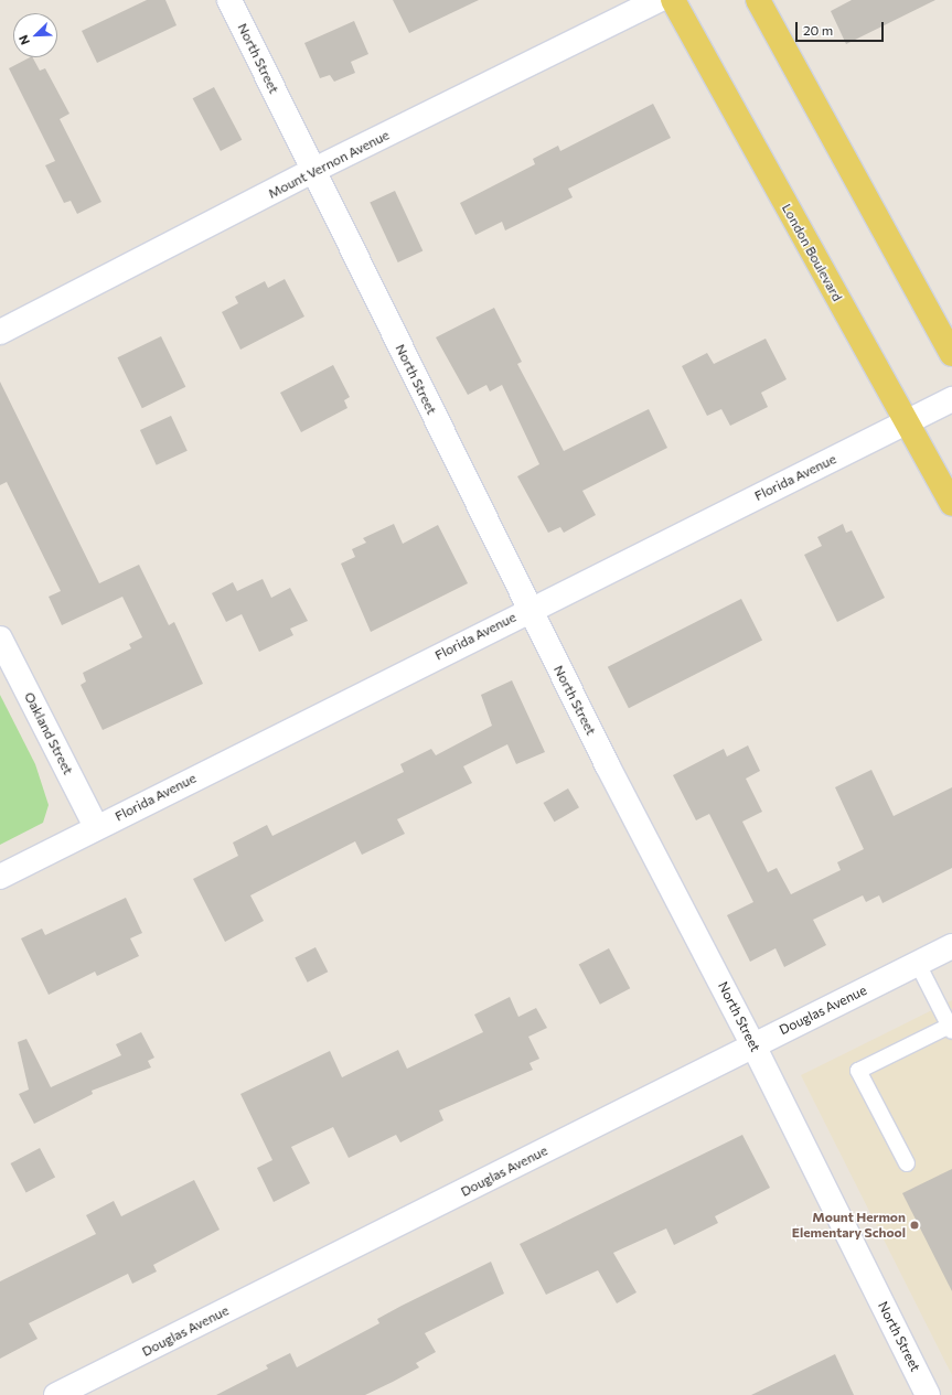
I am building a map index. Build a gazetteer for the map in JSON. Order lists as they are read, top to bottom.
{
  "streets": {
    "main road": ["London Boulevard"],
    "street": [
      "North Street",
      "Mount Vernon Avenue",
      "Florida Avenue",
      "Oakland Street",
      "Douglas Avenue"
    ]
  },
  "crossings": [
    ["North Street", "Mount Vernon Avenue"],
    ["North Street", "Florida Avenue"],
    ["North Street", "Douglas Avenue"],
    ["London Boulevard", "Florida Avenue"],
    ["Florida Avenue", "Oakland Street"]
  ],
  "places": ["Mount Hermon Elementary School"],
  "scale_bar": "20 m",
  "north": "bottom left"
}
